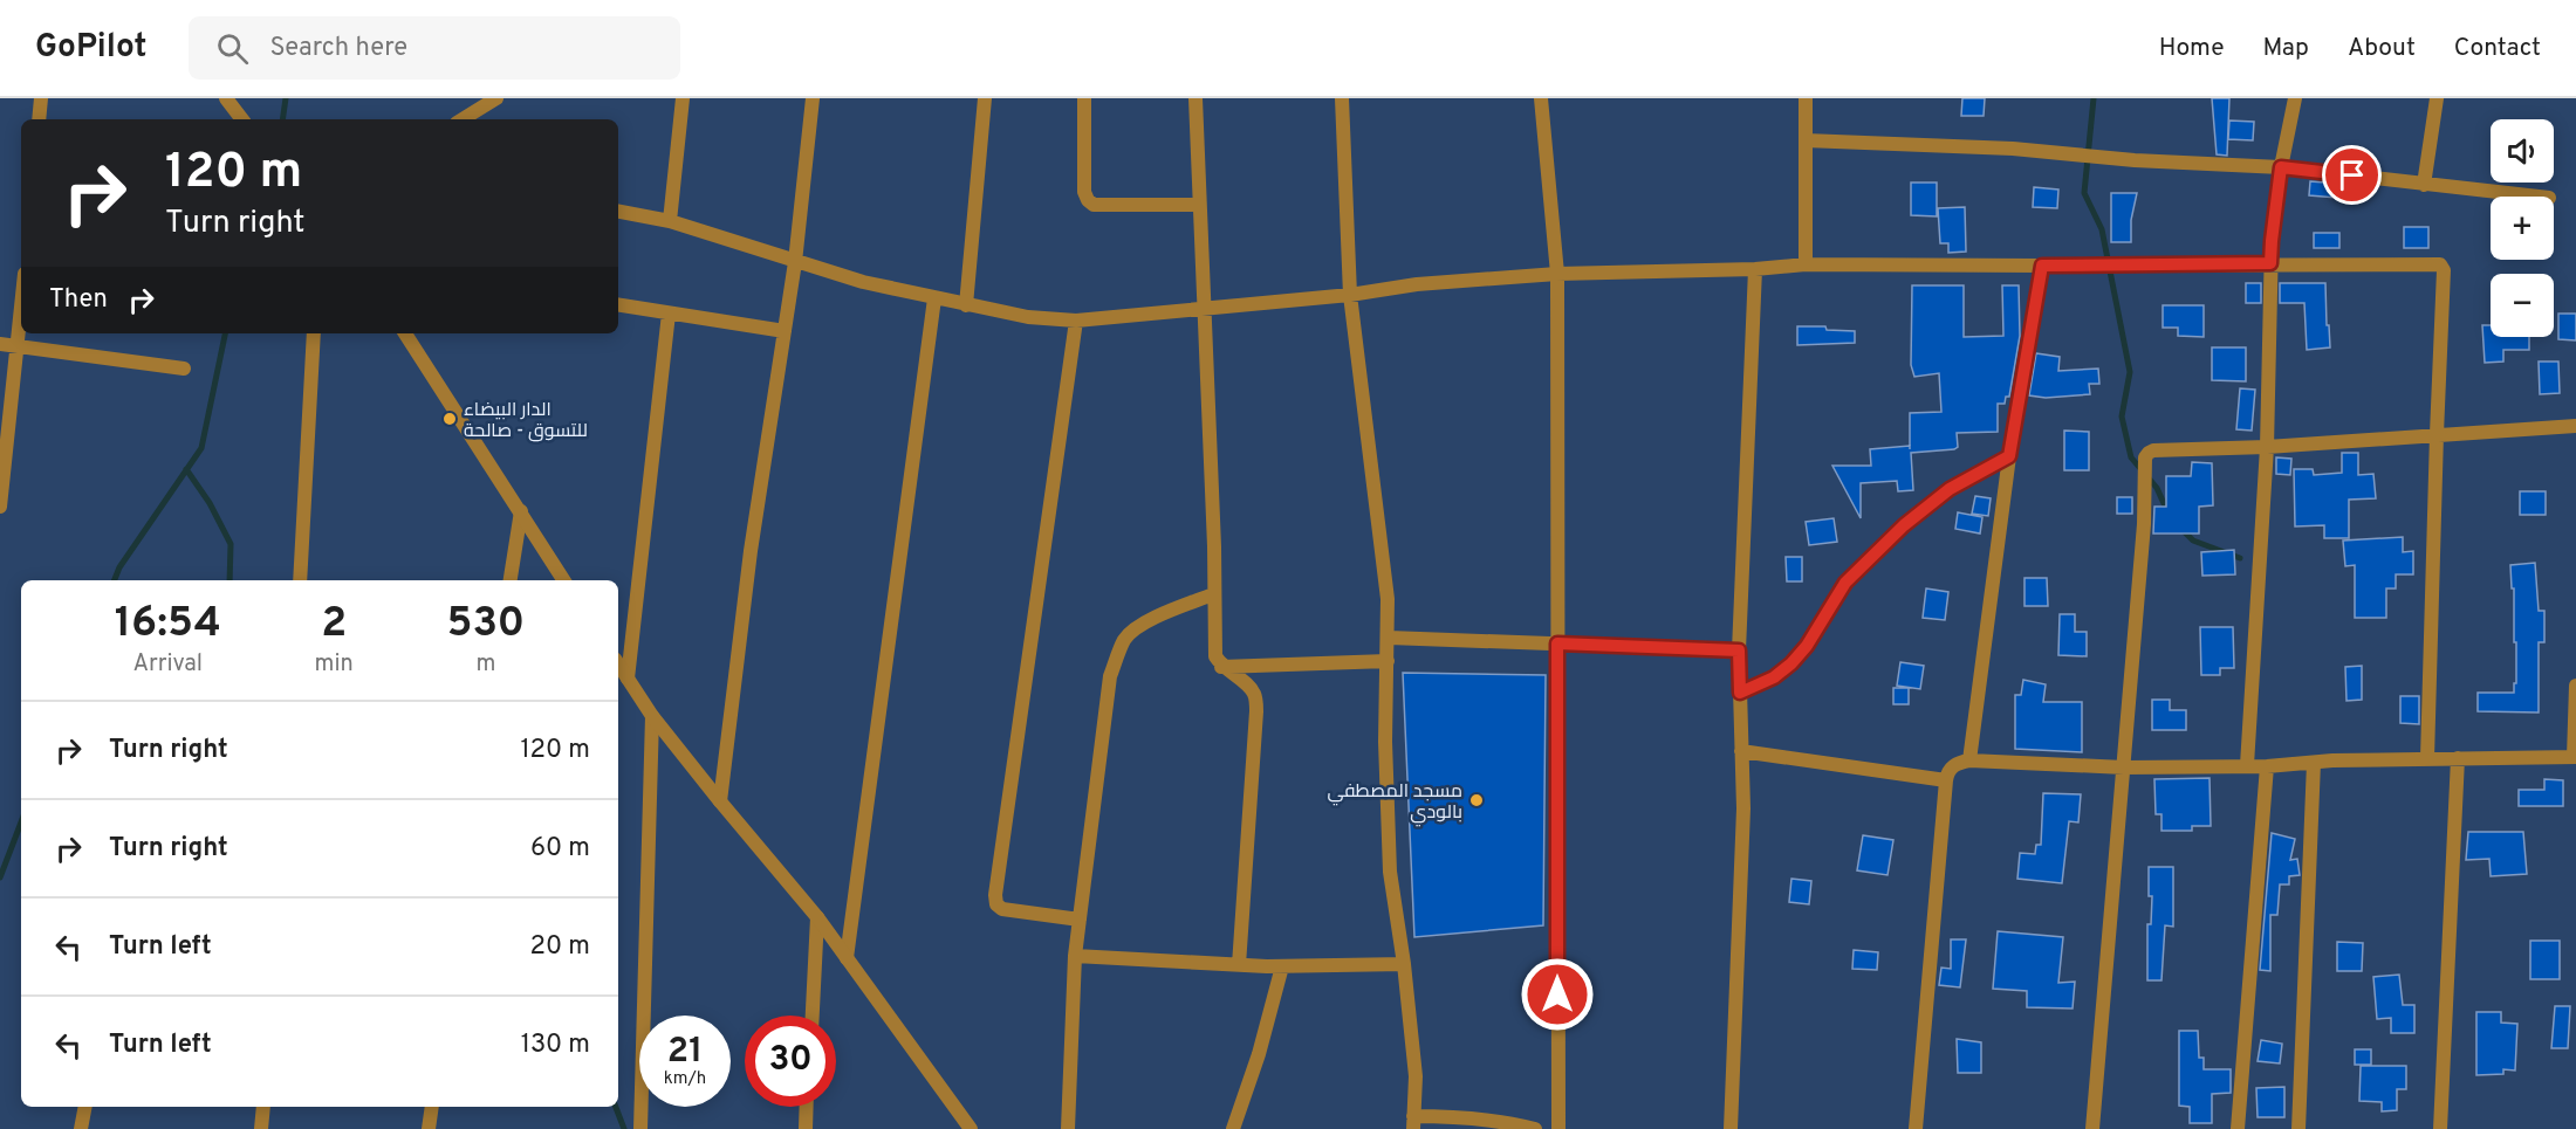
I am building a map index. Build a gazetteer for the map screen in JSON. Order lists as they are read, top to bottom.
{
  "places": ["الدار البيضاء للتسوق - صالحة", "مسجد المصطفي بالودي"],
  "page": {
    "header": "GoPilot",
    "search": "Search here",
    "nav": [
      "Home",
      "Map",
      "About",
      "Contact"
    ],
    "map_buttons": ["+", "−"],
    "turn": ["120 m", "Turn right"],
    "then": "Then",
    "eta": [
      "16:54",
      "Arrival",
      "2",
      "min",
      "530",
      "m"
    ],
    "list": [
      {
        "name": "Turn right",
        "value": "120 m"
      },
      {
        "name": "Turn right",
        "value": "60 m"
      },
      {
        "name": "Turn left",
        "value": "20 m"
      },
      {
        "name": "Turn left",
        "value": "130 m"
      }
    ],
    "speed": "21 km/h",
    "limit": "30"
  }
}
